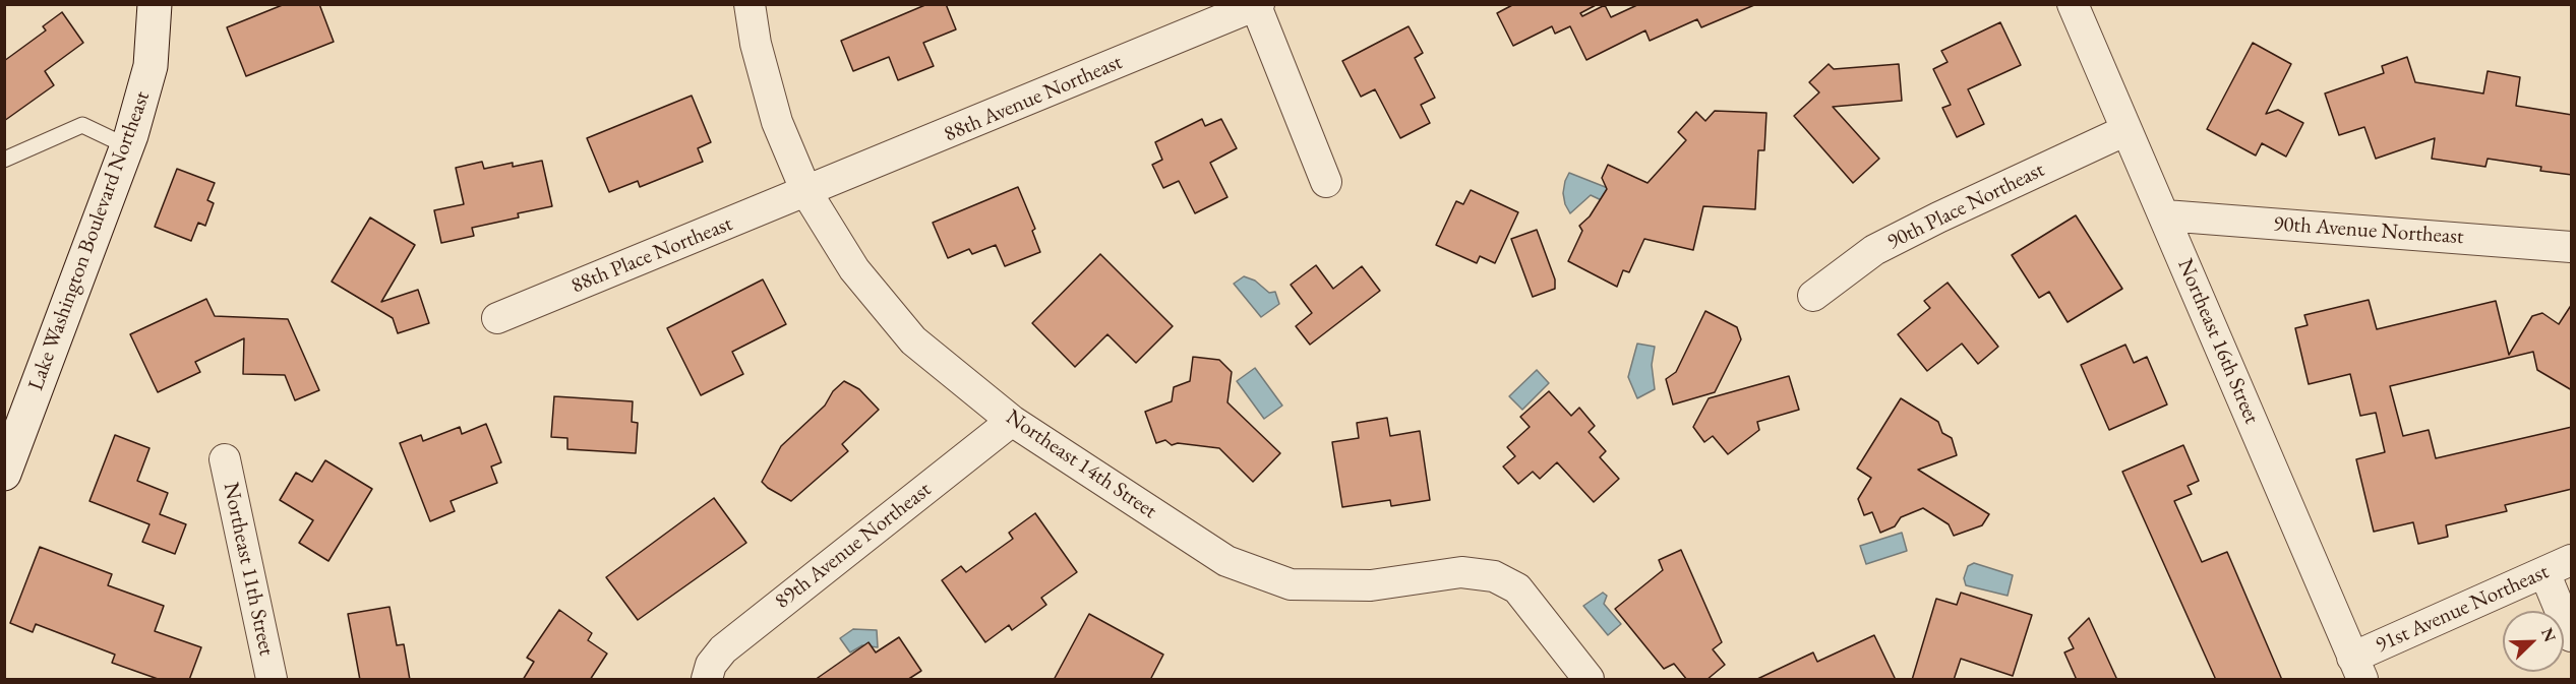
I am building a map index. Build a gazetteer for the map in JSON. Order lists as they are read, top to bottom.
{
  "streets": {
    "main road": ["Lake Washington Boulevard Northeast"],
    "street": [
      "88th Avenue Northeast",
      "90th Place Northeast",
      "90th Avenue Northeast",
      "88th Place Northeast",
      "Northeast 16th Street",
      "Northeast 14th Street",
      "89th Avenue Northeast",
      "Northeast 11th Street",
      "91st Avenue Northeast"
    ]
  },
  "crossings": [
    ["88th Avenue Northeast", "88th Place Northeast"],
    ["88th Avenue Northeast", "Northeast 14th Street"],
    ["90th Place Northeast", "Northeast 16th Street"],
    ["90th Avenue Northeast", "Northeast 16th Street"],
    ["88th Place Northeast", "Northeast 14th Street"],
    ["Northeast 16th Street", "91st Avenue Northeast"],
    ["Northeast 14th Street", "89th Avenue Northeast"]
  ],
  "north": "top right"
}
